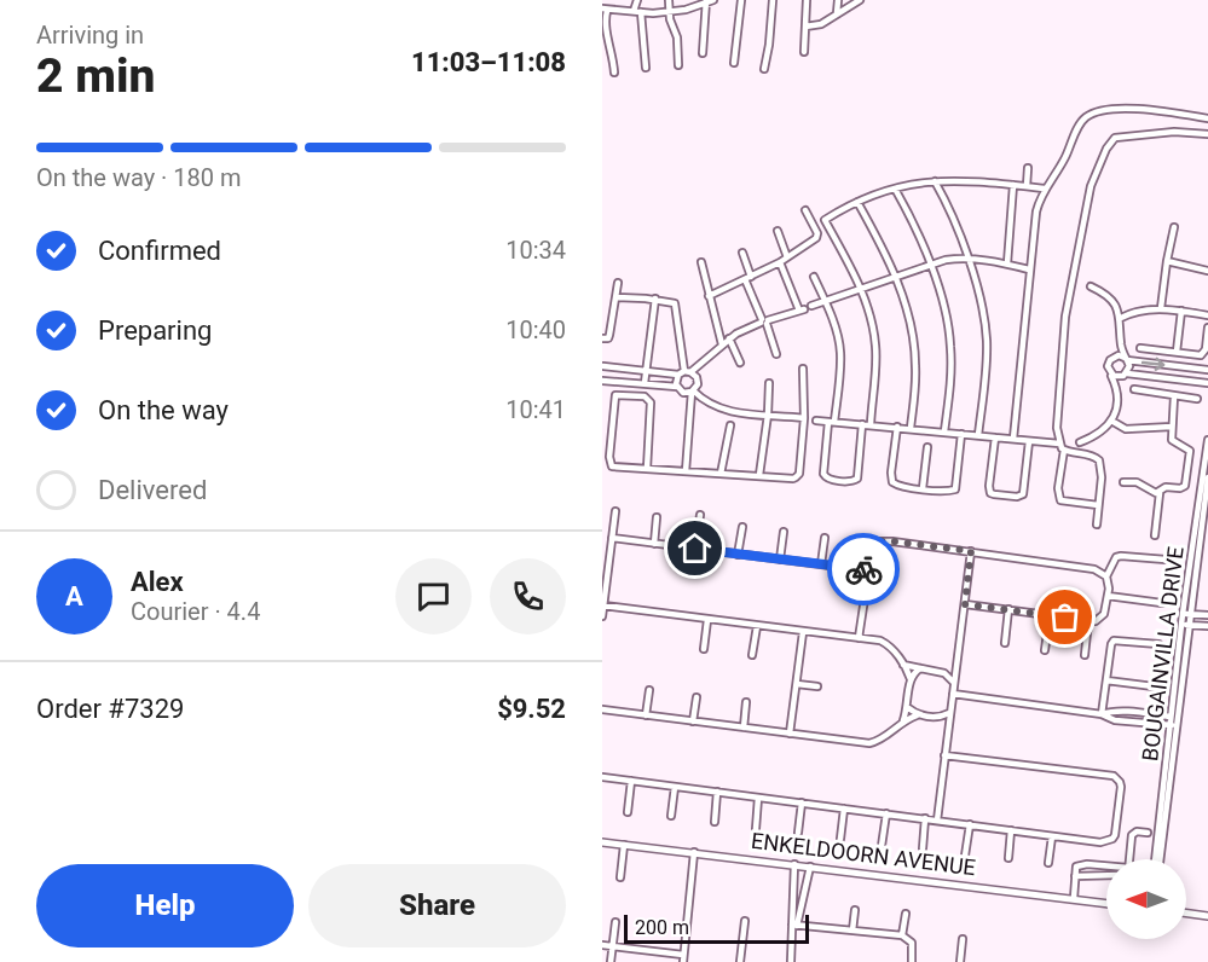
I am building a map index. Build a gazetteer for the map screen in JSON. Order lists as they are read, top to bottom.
{
  "streets": {
    "street": ["BOUGAINVILLA DRIVE", "ENKELDOORN AVENUE"]
  },
  "scale_bar": "200 m",
  "north": "left",
  "page": {
    "heading": ["2 min", "Arriving in", "11:03–11:08"],
    "panel": [
      "Alex",
      "Courier · 4.4",
      "Order #7329",
      "$9.52"
    ],
    "bar": "On the way · 180 m",
    "list": [
      ["Confirmed", "10:34"],
      ["Preparing", "10:40"],
      ["On the way", "10:41"],
      "Delivered"
    ],
    "round": "A",
    "buttons": ["Help", "Share"],
    "scale": "200 m"
  }
}
